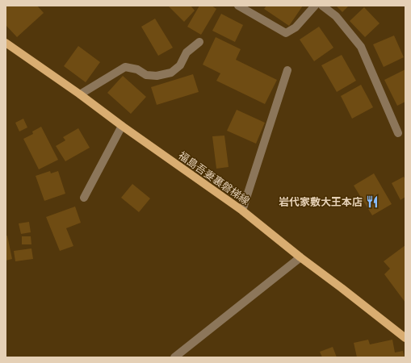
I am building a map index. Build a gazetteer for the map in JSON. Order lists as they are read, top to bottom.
{
  "streets": {
    "main road": ["福島吾妻裏磐梯線"]
  },
  "places": {
    "restaurant": ["岩代家敷大王本店"]
  }
}
